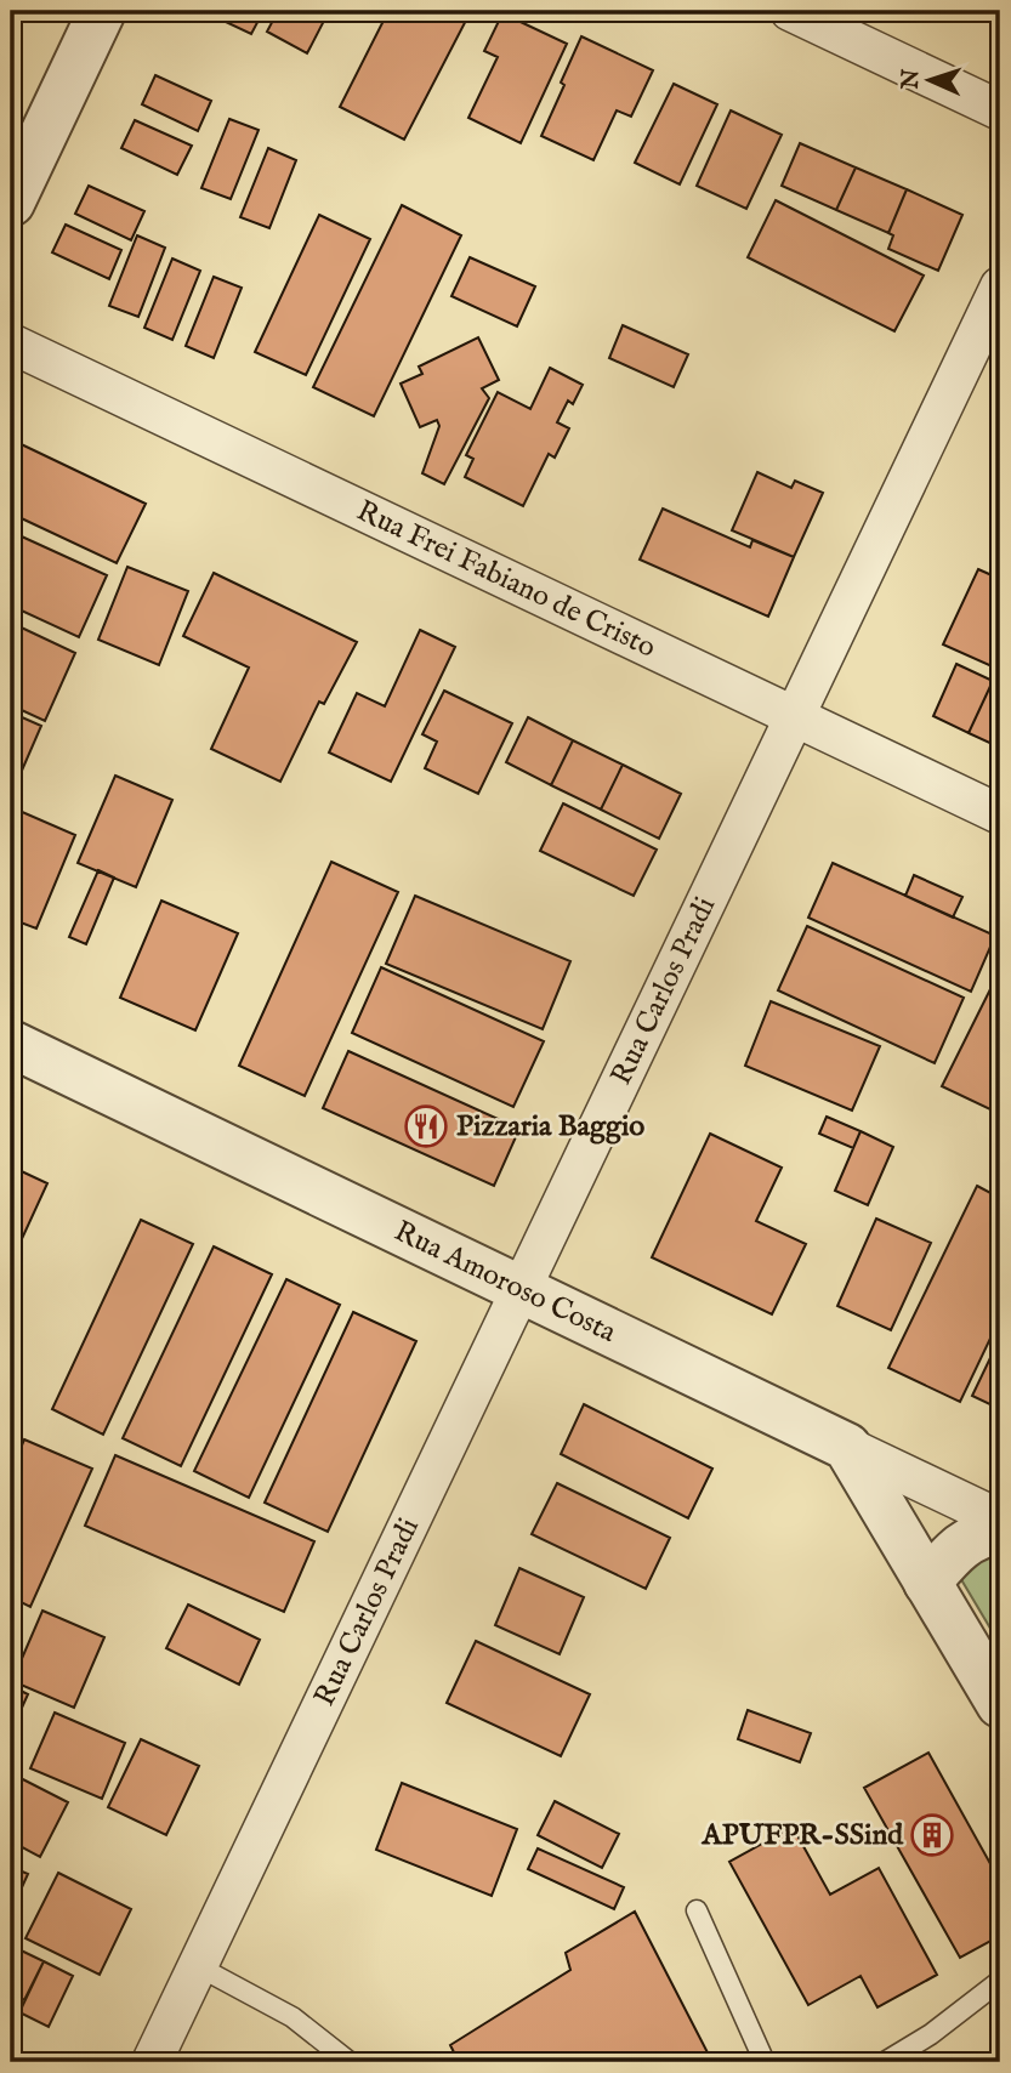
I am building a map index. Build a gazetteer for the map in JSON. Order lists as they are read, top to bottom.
{
  "streets": {
    "street": ["Rua Frei Fabiano de Cristo", "Rua Carlos Pradi", "Rua Amoroso Costa"]
  },
  "crossings": [
    ["Rua Frei Fabiano de Cristo", "Rua Carlos Pradi"],
    ["Rua Carlos Pradi", "Rua Amoroso Costa"]
  ],
  "places": {
    "restaurant": ["Pizzaria Baggio"],
    "building": ["APUFPR-SSind"]
  },
  "north": "left"
}
